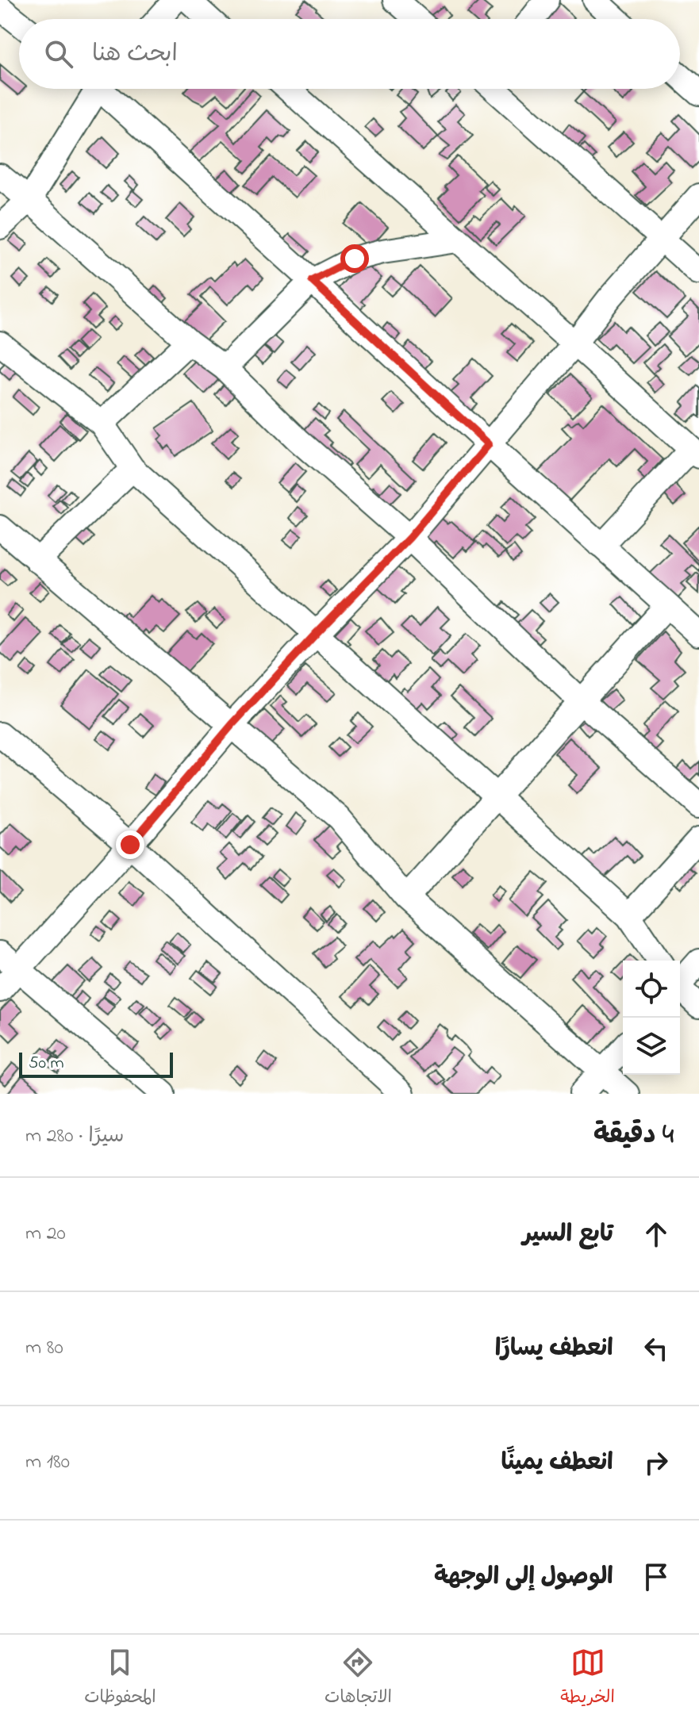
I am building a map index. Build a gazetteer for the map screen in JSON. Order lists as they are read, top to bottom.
{
  "scale_bar": "50 m",
  "page": {
    "search": "ابحث هنا",
    "scale": "50 m",
    "heading": ["4 دقيقة", "سيرًا · 280 m"],
    "list": [
      ["تابع السير", "20 m"],
      ["انعطف يسارًا", "80 m"],
      ["انعطف يمينًا", "180 m"],
      "الوصول إلى الوجهة"
    ],
    "nav": ["الخريطة", "الاتجاهات", "المحفوظات"]
  }
}
